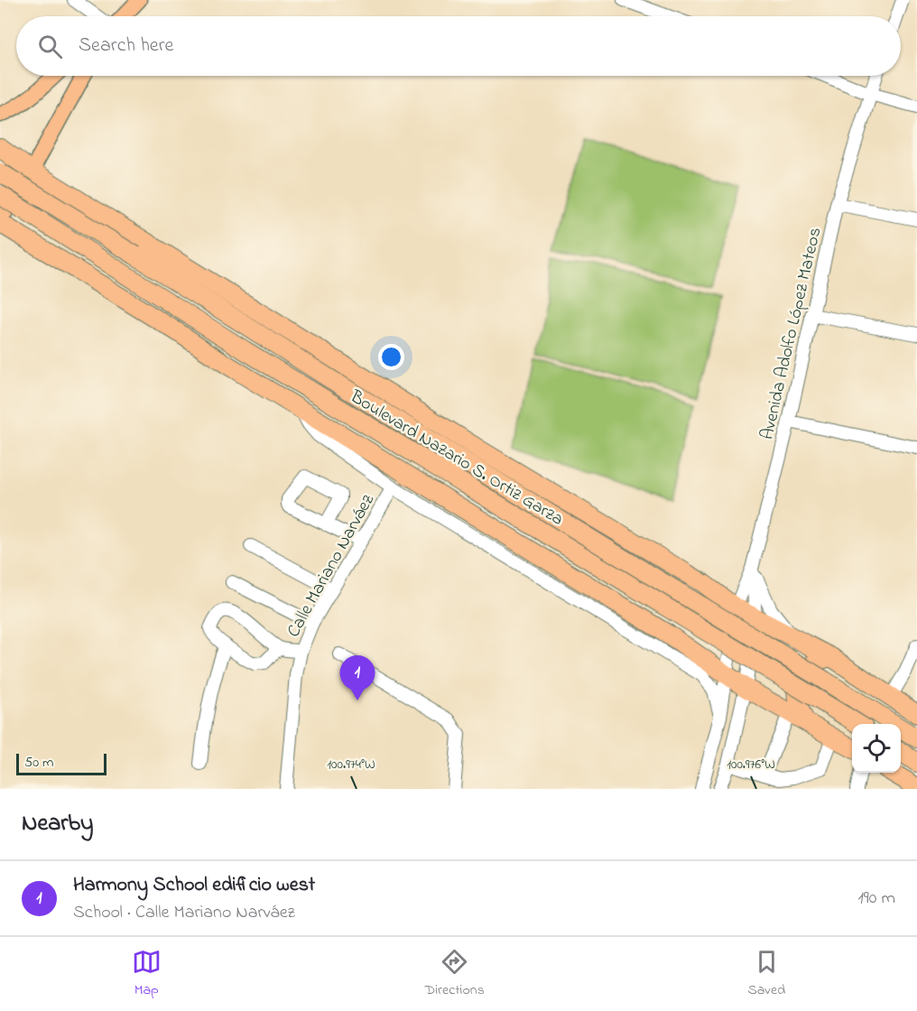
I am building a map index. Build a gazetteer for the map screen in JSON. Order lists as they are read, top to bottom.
{
  "streets": {
    "highway": ["Boulevard Nazario S. Ortiz Garza"],
    "street": ["Avenida Adolfo López Mateos", "Calle Mariano Narváez"]
  },
  "scale_bar": "50 m",
  "page": {
    "search": "Search here",
    "pins": "1",
    "scale": "50 m",
    "heading": "Nearby",
    "list": [
      {
        "mark": "1",
        "name": "Harmony School edificio west",
        "note": "School · Calle Mariano Narváez",
        "value": "190 m"
      }
    ],
    "nav": ["Map", "Directions", "Saved"]
  },
  "coordinates": ["100.974°W", "100.976°W"]
}
